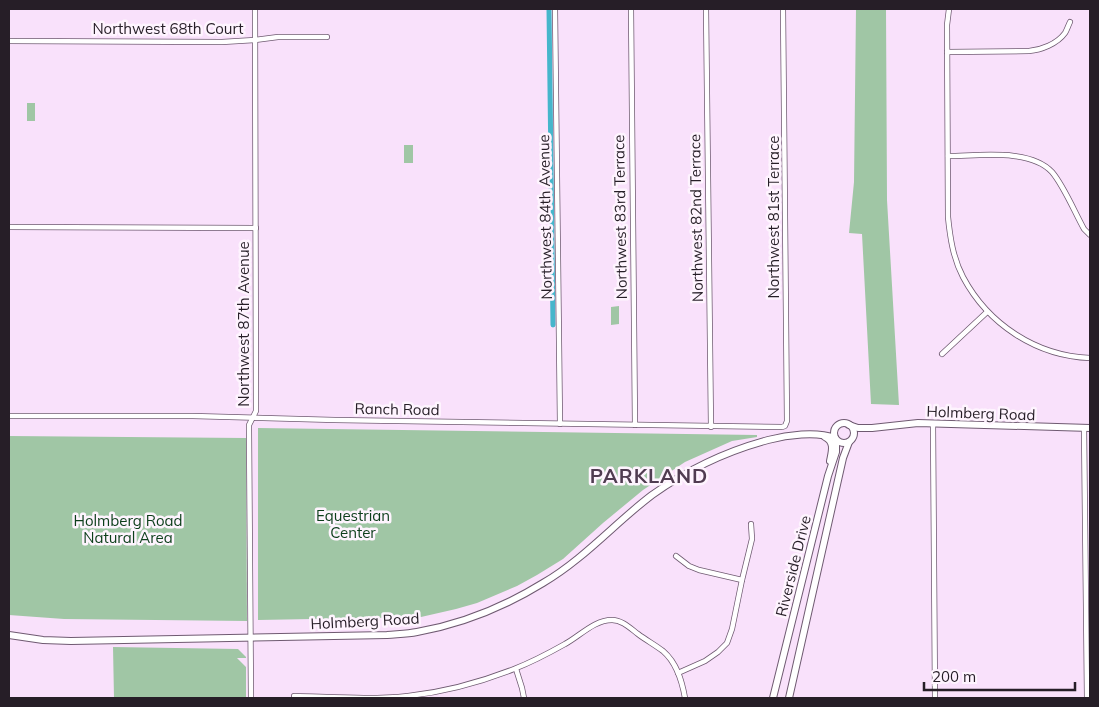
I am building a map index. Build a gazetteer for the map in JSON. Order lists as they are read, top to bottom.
{
  "streets": {
    "street": [
      "Northwest 68th Court",
      "Northwest 84th Avenue",
      "Northwest 83rd Terrace",
      "Northwest 81st Terrace",
      "Northwest 82nd Terrace",
      "Northwest 87th Avenue",
      "Ranch Road",
      "Holmberg Road",
      "Riverside Drive"
    ]
  },
  "crossings": [
    ["Northwest 68th Court", "Northwest 87th Avenue"],
    ["Northwest 84th Avenue", "Ranch Road"],
    ["Northwest 83rd Terrace", "Ranch Road"],
    ["Northwest 81st Terrace", "Ranch Road"],
    ["Northwest 82nd Terrace", "Ranch Road"],
    ["Northwest 87th Avenue", "Ranch Road"],
    ["Northwest 87th Avenue", "Holmberg Road"],
    ["Holmberg Road", "Riverside Drive"]
  ],
  "districts": ["PARKLAND"],
  "parks": ["Equestrian Center", "Holmberg Road Natural Area"],
  "scale_bar": "200 m"
}
